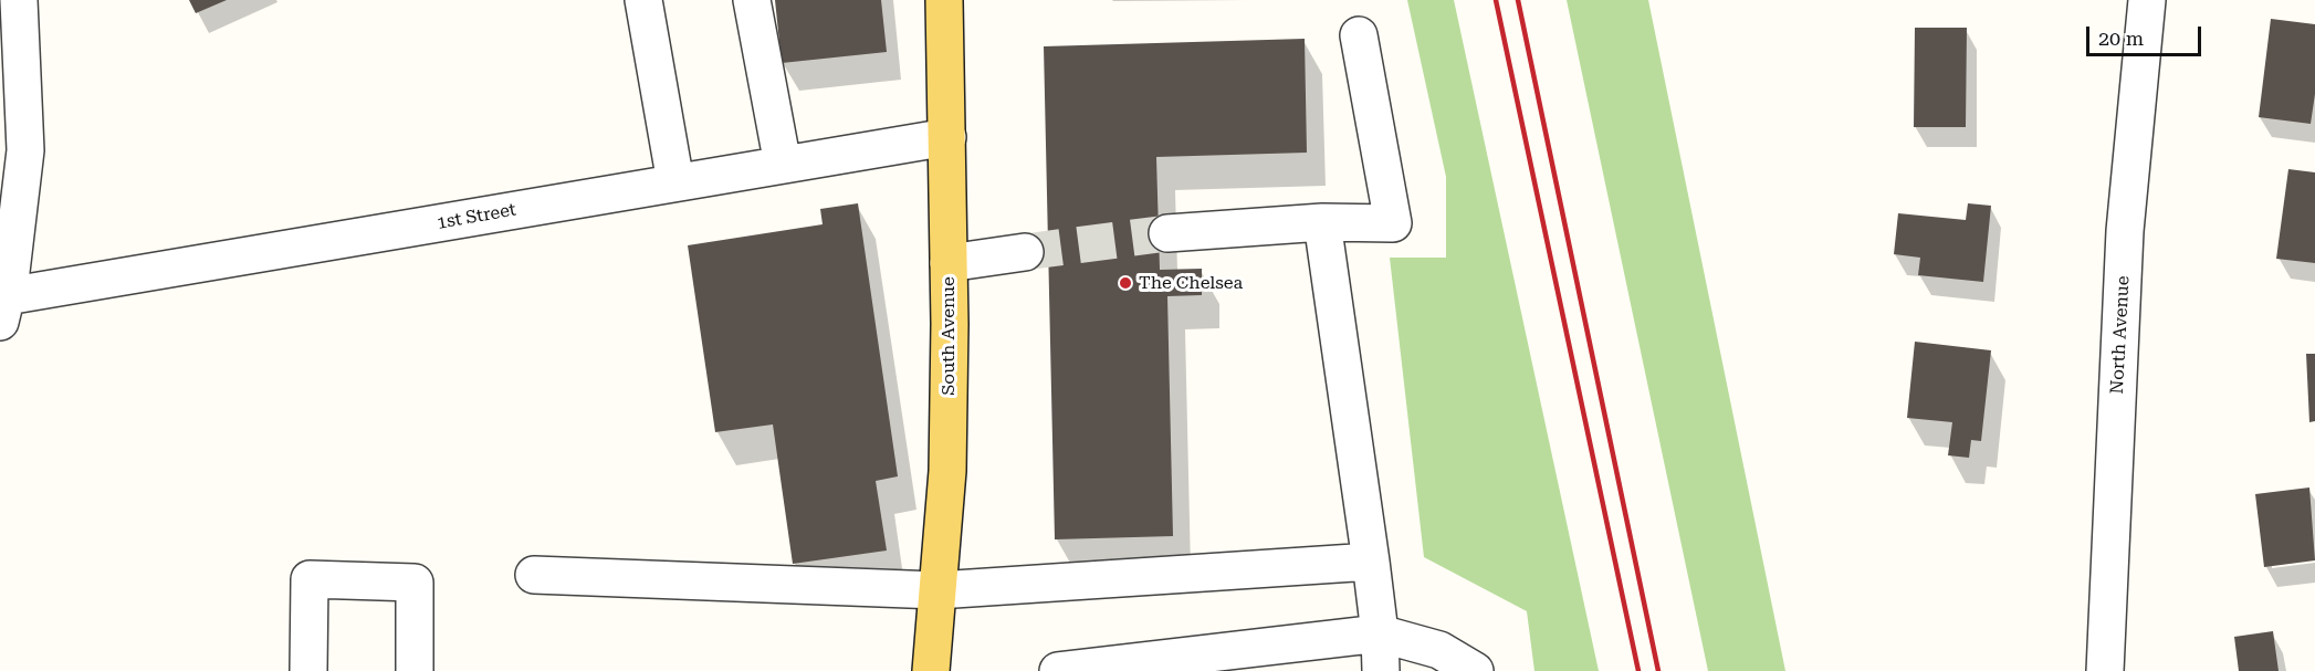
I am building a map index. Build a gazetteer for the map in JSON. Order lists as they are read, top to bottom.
{
  "streets": {
    "main road": ["South Avenue"],
    "street": ["1st Street", "North Avenue"]
  },
  "crossings": [
    ["1st Street", "South Avenue"]
  ],
  "places": ["The Chelsea"],
  "scale_bar": "20 m"
}
